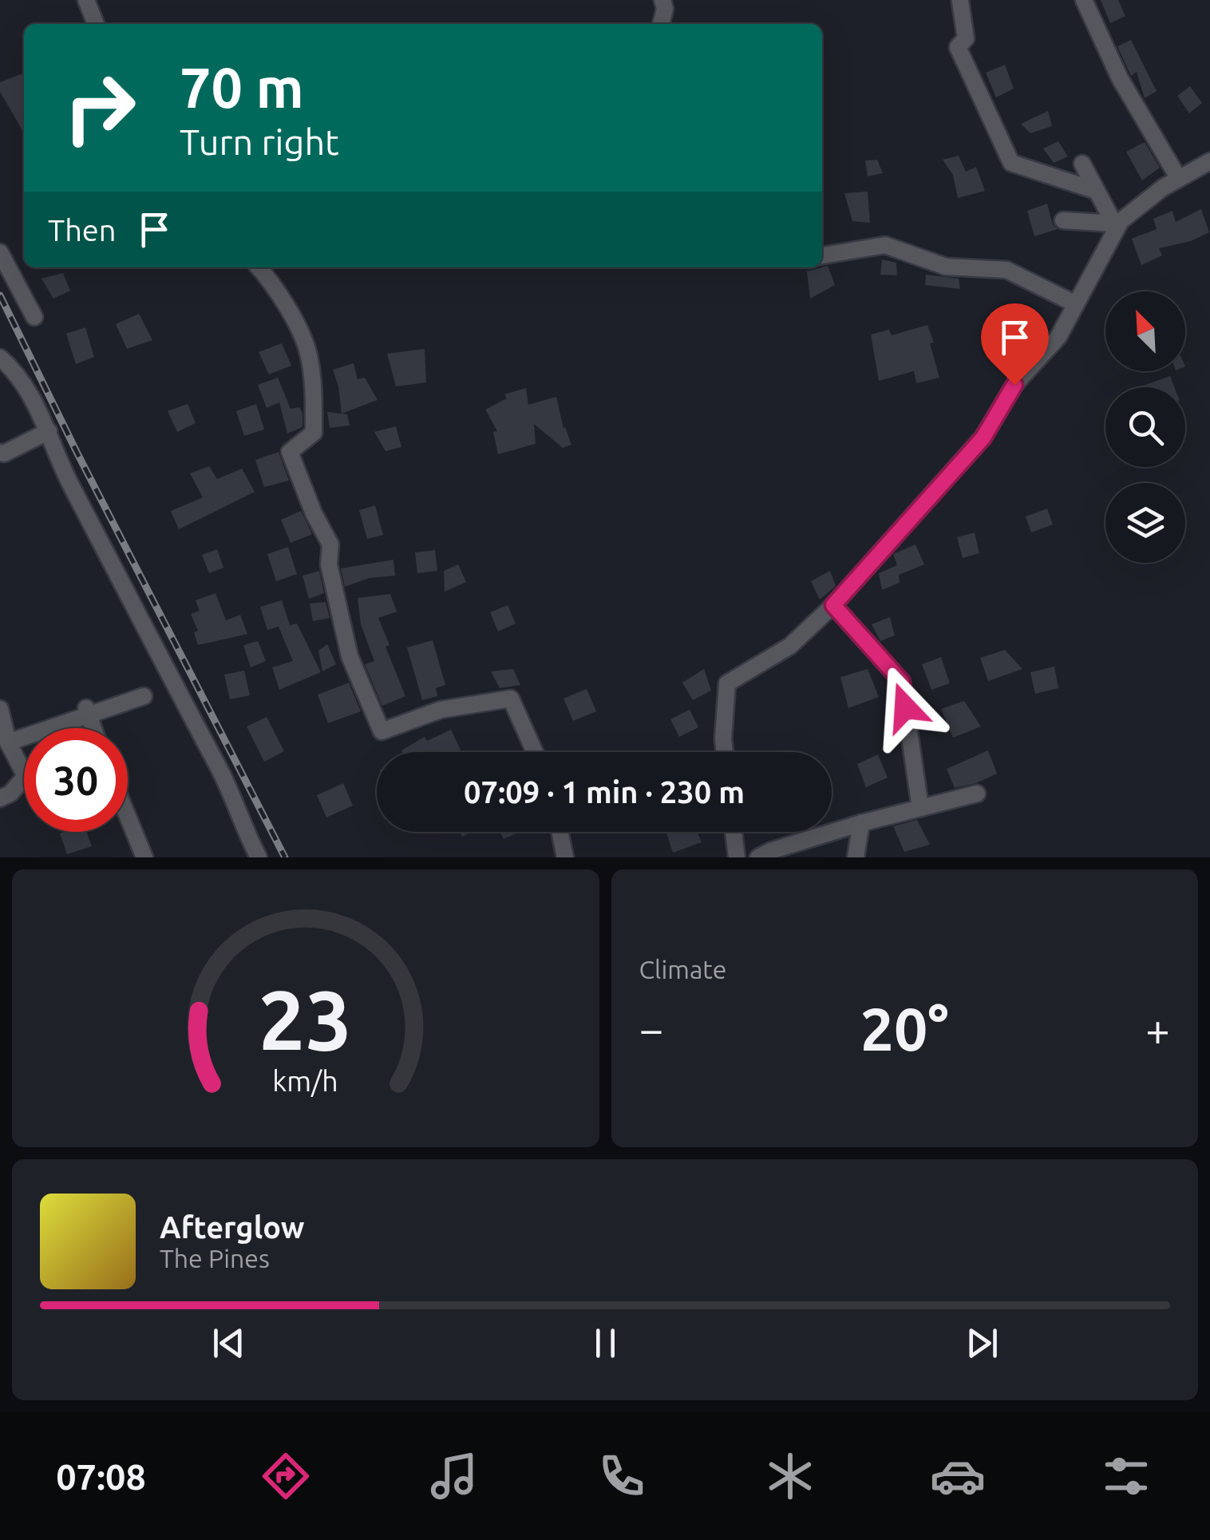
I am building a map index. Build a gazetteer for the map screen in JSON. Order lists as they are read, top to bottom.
{
  "north": "top left",
  "page": {
    "turn": ["70 m", "Turn right"],
    "then": "Then",
    "limit": "30",
    "trip": "07:09 · 1 min · 230 m",
    "tile": "Climate",
    "heat": ["−", "20°", "+"],
    "song": ["Afterglow", "The Pines"],
    "tabs": "07:08",
    "gauge": ["23", "km/h"]
  }
}
